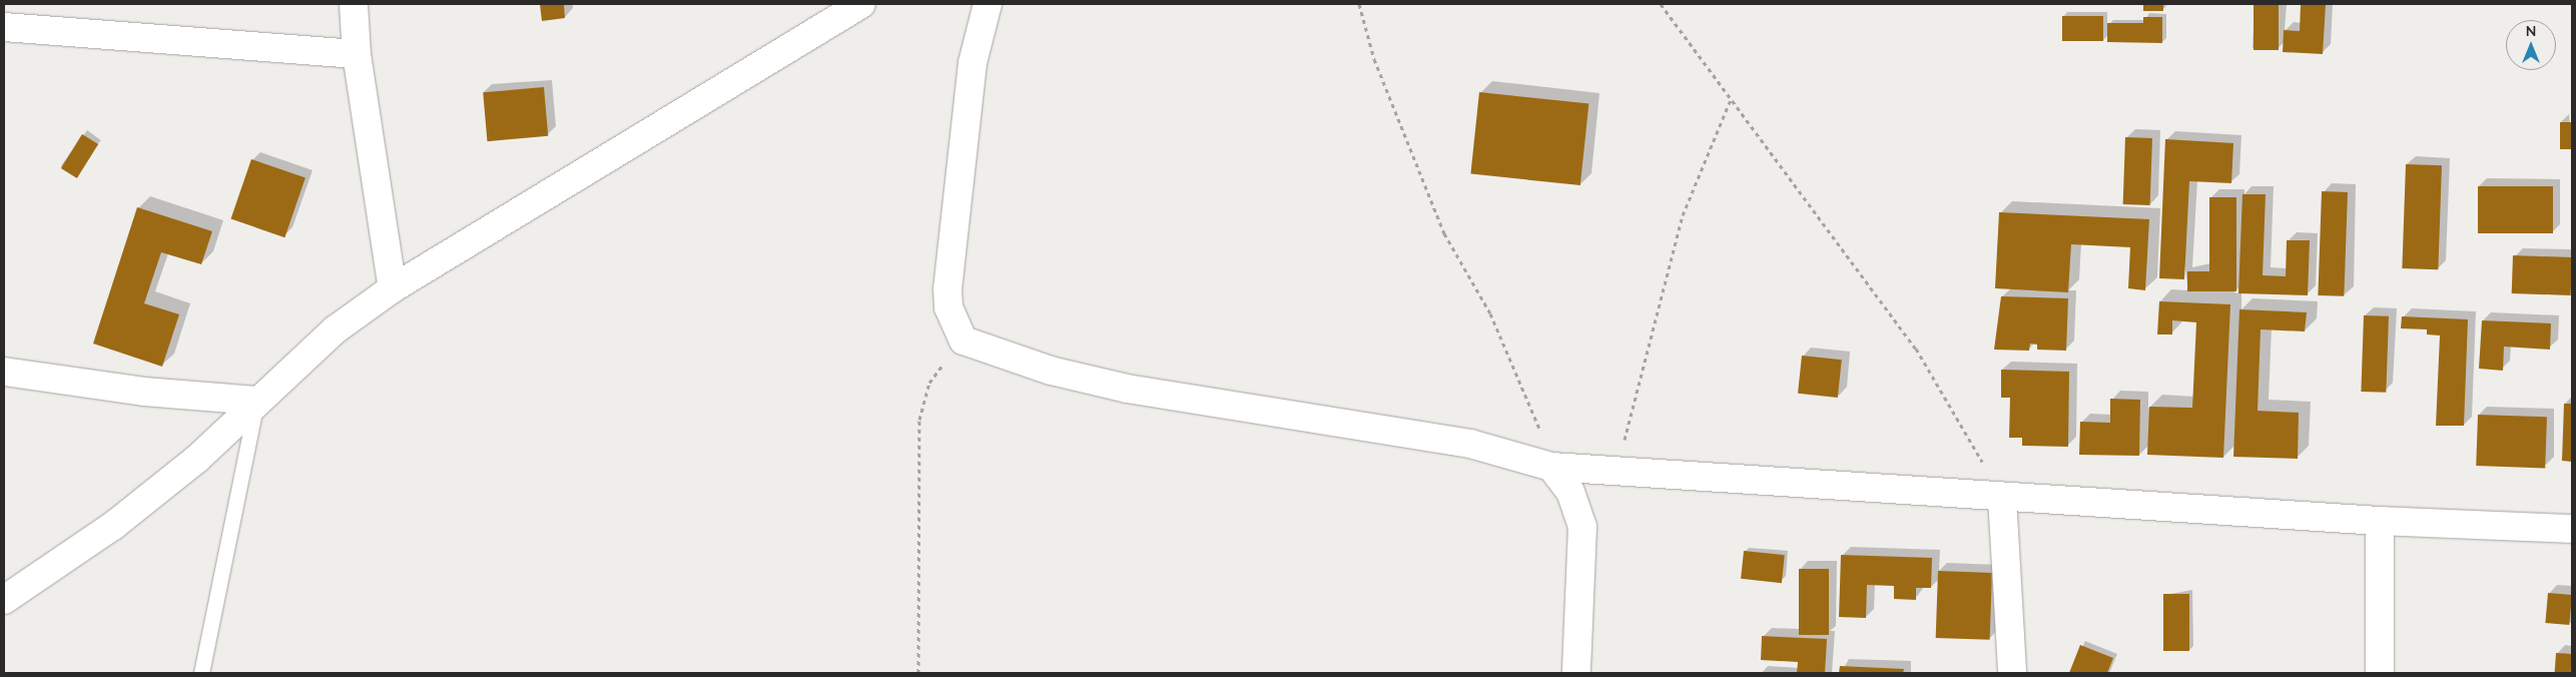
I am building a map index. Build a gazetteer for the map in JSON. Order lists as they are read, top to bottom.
{
  "north": "top"
}
